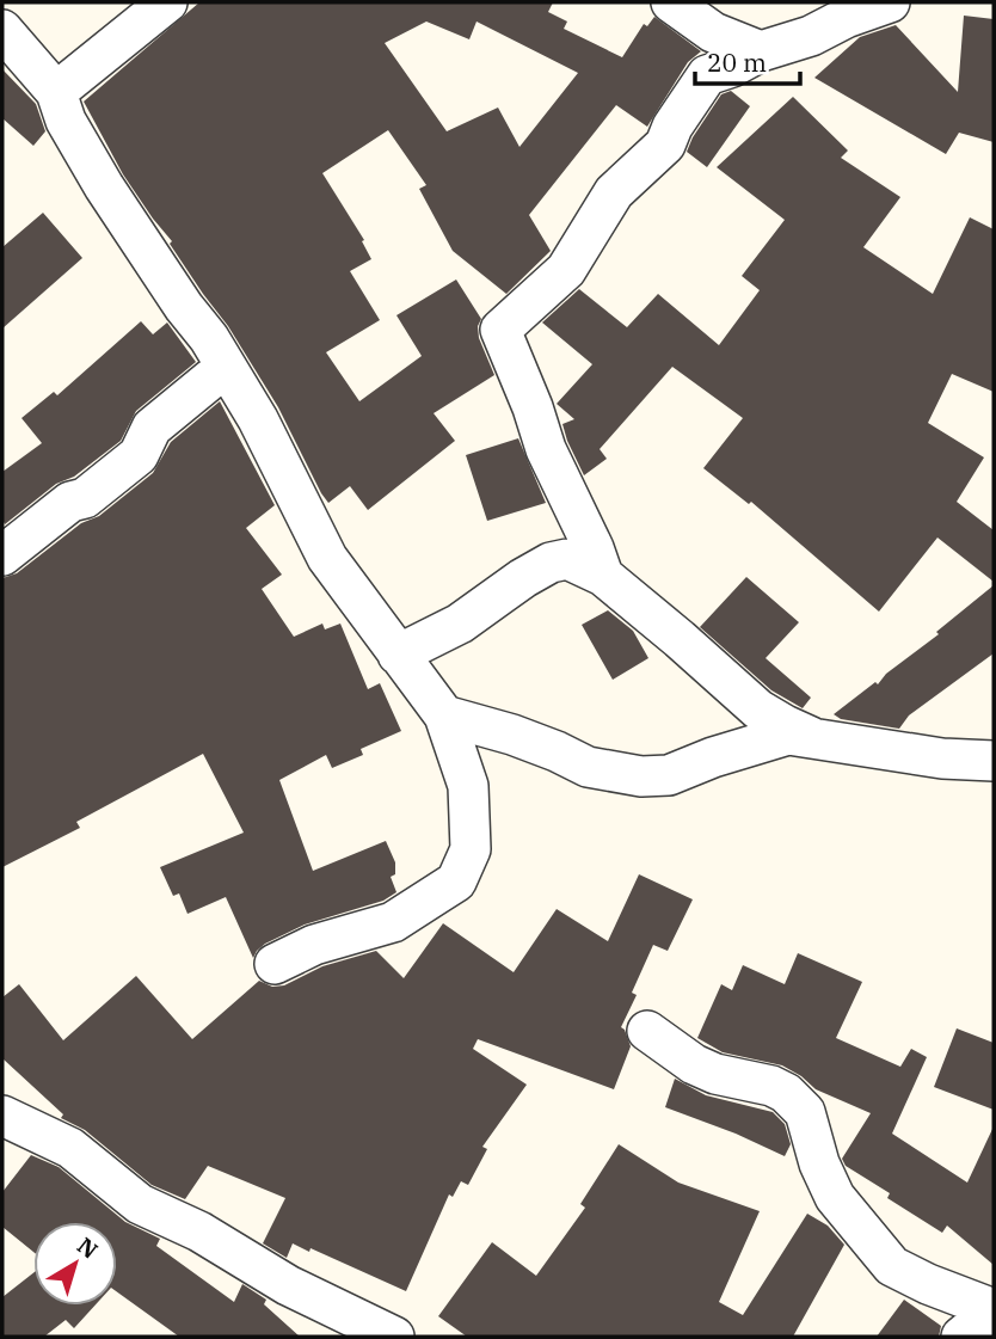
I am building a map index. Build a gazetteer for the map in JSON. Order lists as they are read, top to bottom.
{
  "scale_bar": "20 m",
  "north": "top right"
}
